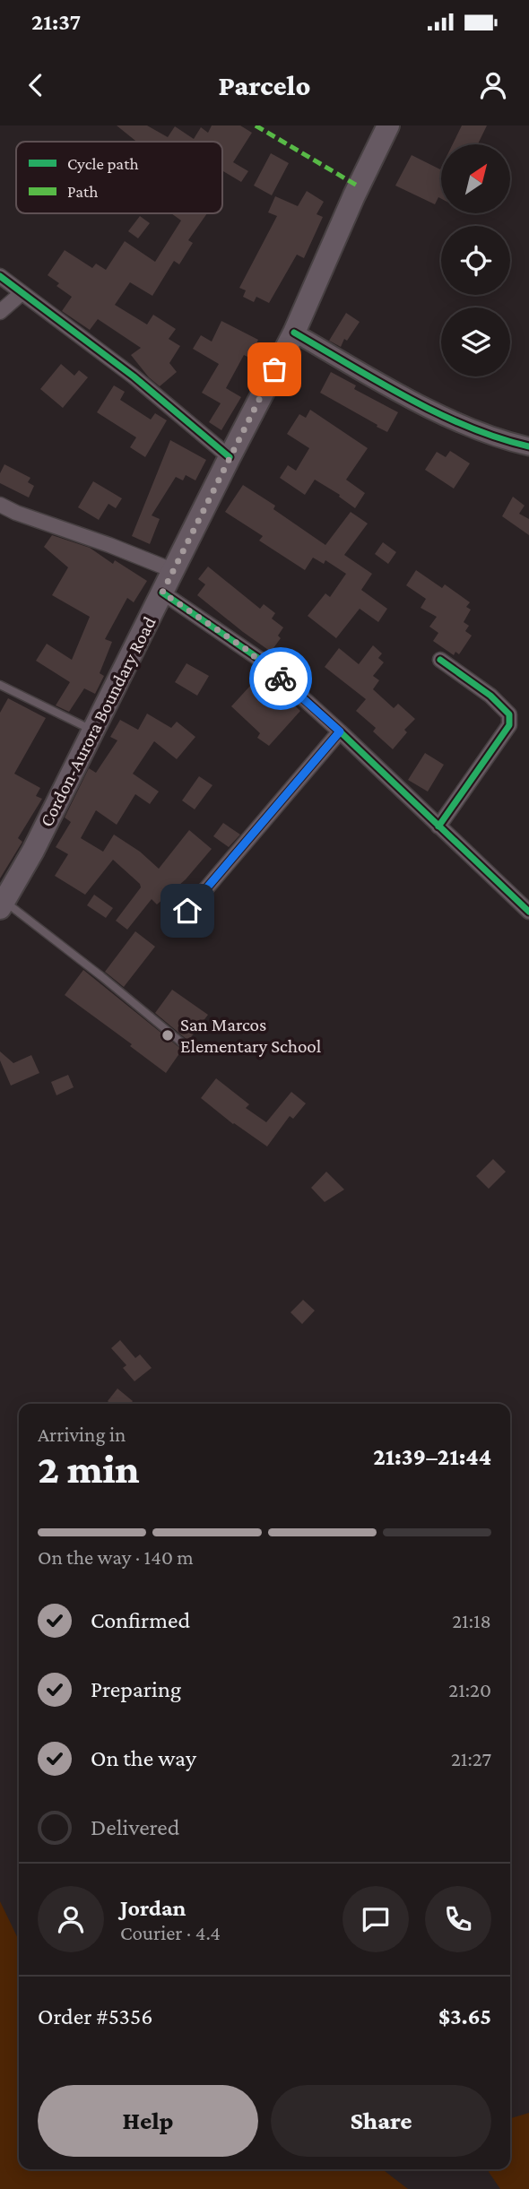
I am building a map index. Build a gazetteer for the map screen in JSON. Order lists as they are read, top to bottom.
{
  "streets": {
    "main road": ["Cordon-Aurora Boundary Road"]
  },
  "places": ["San Marcos Elementary School"],
  "legend": ["Cycle path", "Path"],
  "north": "top right",
  "page": {
    "status": "21:37",
    "header": "Parcelo",
    "heading": ["2 min", "Arriving in", "21:39–21:44"],
    "panel": [
      "Jordan",
      "Courier · 4.4",
      "Order #5356",
      "$3.65"
    ],
    "bar": "On the way · 140 m",
    "list": [
      ["Confirmed", "21:18"],
      ["Preparing", "21:20"],
      ["On the way", "21:27"],
      "Delivered"
    ],
    "buttons": ["Help", "Share"]
  }
}
